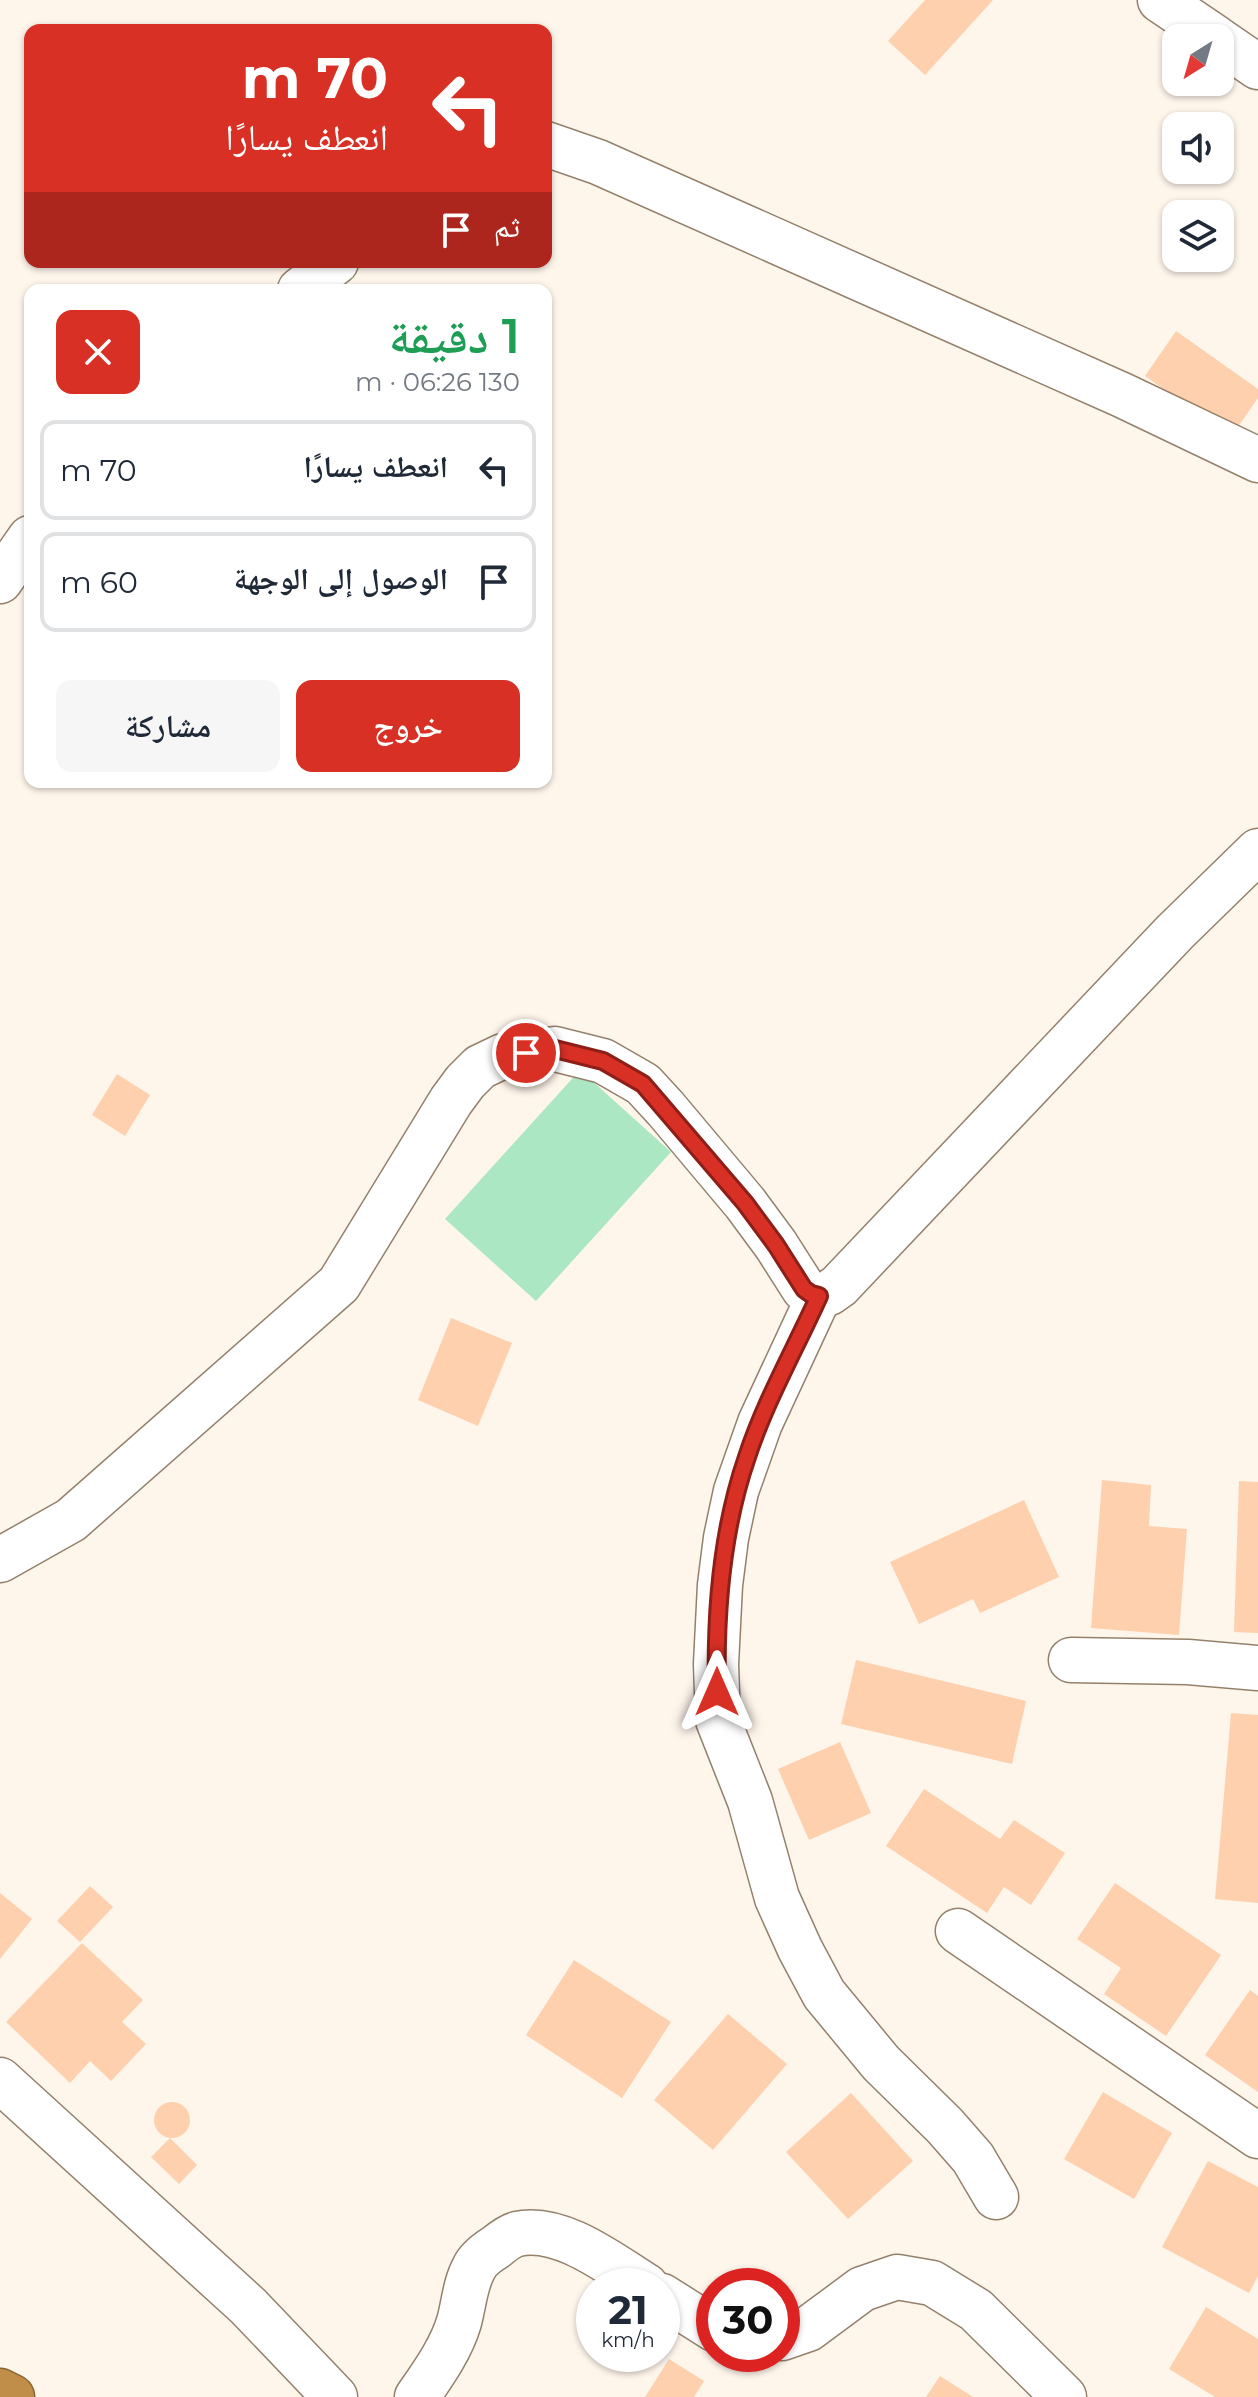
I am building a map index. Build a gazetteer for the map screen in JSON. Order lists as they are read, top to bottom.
{
  "north": "bottom left",
  "page": {
    "turn": ["70 m", "انعطف يسارًا"],
    "then": "ثم",
    "heading": ["1 دقيقة", "130 m · 06:26"],
    "list": [
      {
        "name": "انعطف يسارًا",
        "value": "70 m"
      },
      {
        "name": "الوصول إلى الوجهة",
        "value": "60 m"
      }
    ],
    "buttons": ["خروج", "مشاركة"],
    "speed": "21 km/h",
    "limit": "30"
  }
}
